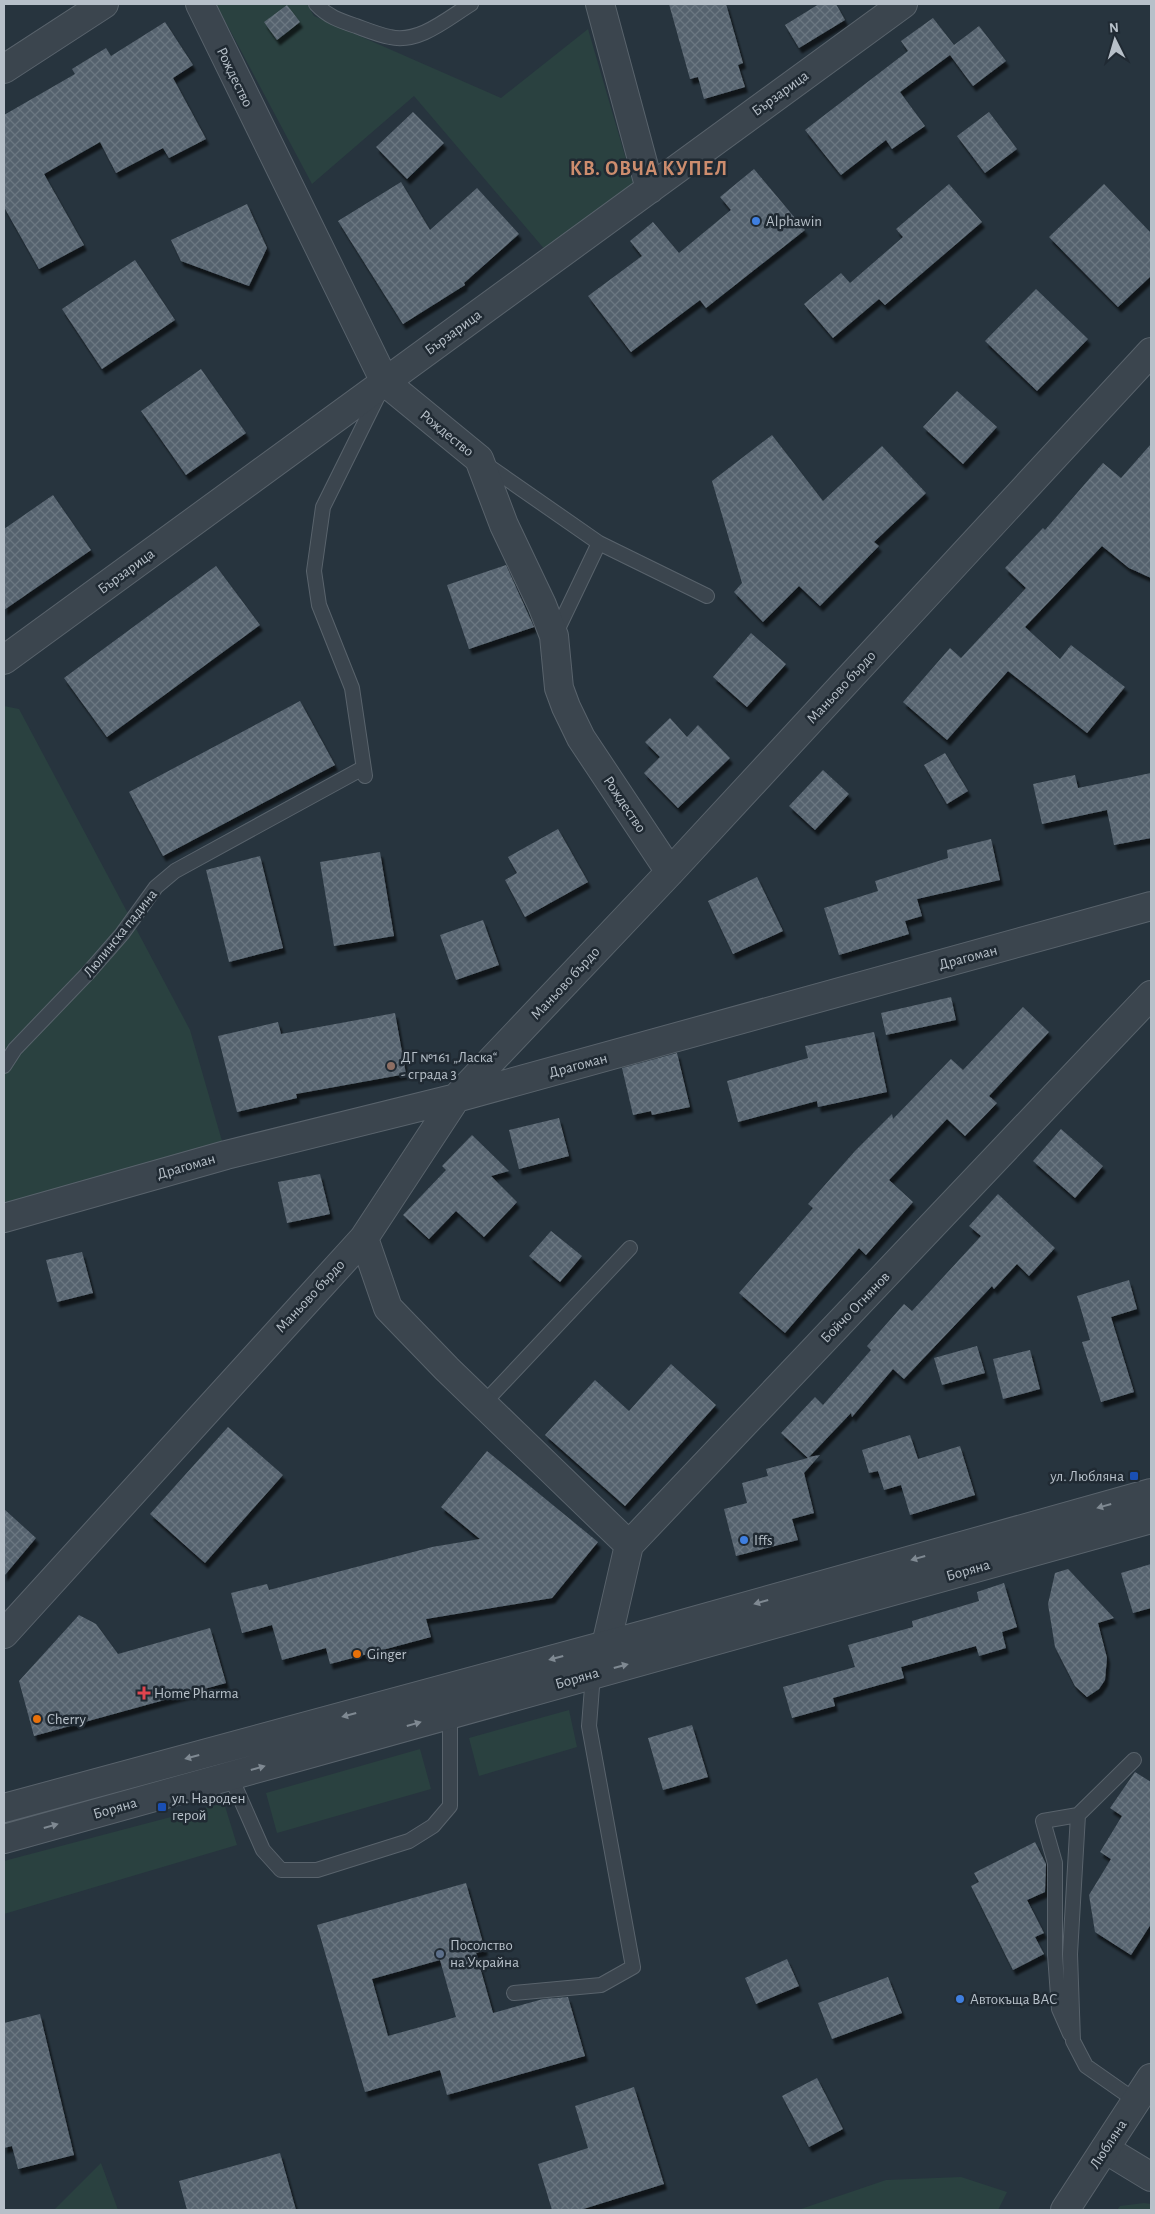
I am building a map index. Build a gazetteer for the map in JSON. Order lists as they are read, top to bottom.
{
  "streets": {
    "street": [
      "Рождество",
      "Бързарица",
      "Маньово бърдо",
      "Драгоман",
      "Бойчо Огнянов",
      "Боряна",
      "Любляна"
    ],
    "lane": ["Люлинска падина"]
  },
  "crossings": [
    ["Рождество", "Бързарица"],
    ["Рождество", "Маньово бърдо"],
    ["Рождество", "Люлинска падина"],
    ["Бързарица", "Люлинска падина"],
    ["Маньово бърдо", "Драгоман"]
  ],
  "districts": ["КВ. ОВЧА КУПЕЛ"],
  "places": {
    "other": [
      "Alphawin",
      "ДГ №161 „Ласка“ - сграда 3",
      "Iffs",
      "Ginger",
      "Cherry",
      "Посолство на Украйна",
      "Автокъща ВАС"
    ],
    "transit": ["ул. Любляна", "ул. Народен герой"],
    "health": ["Home Pharma"]
  },
  "north": "top"
}
